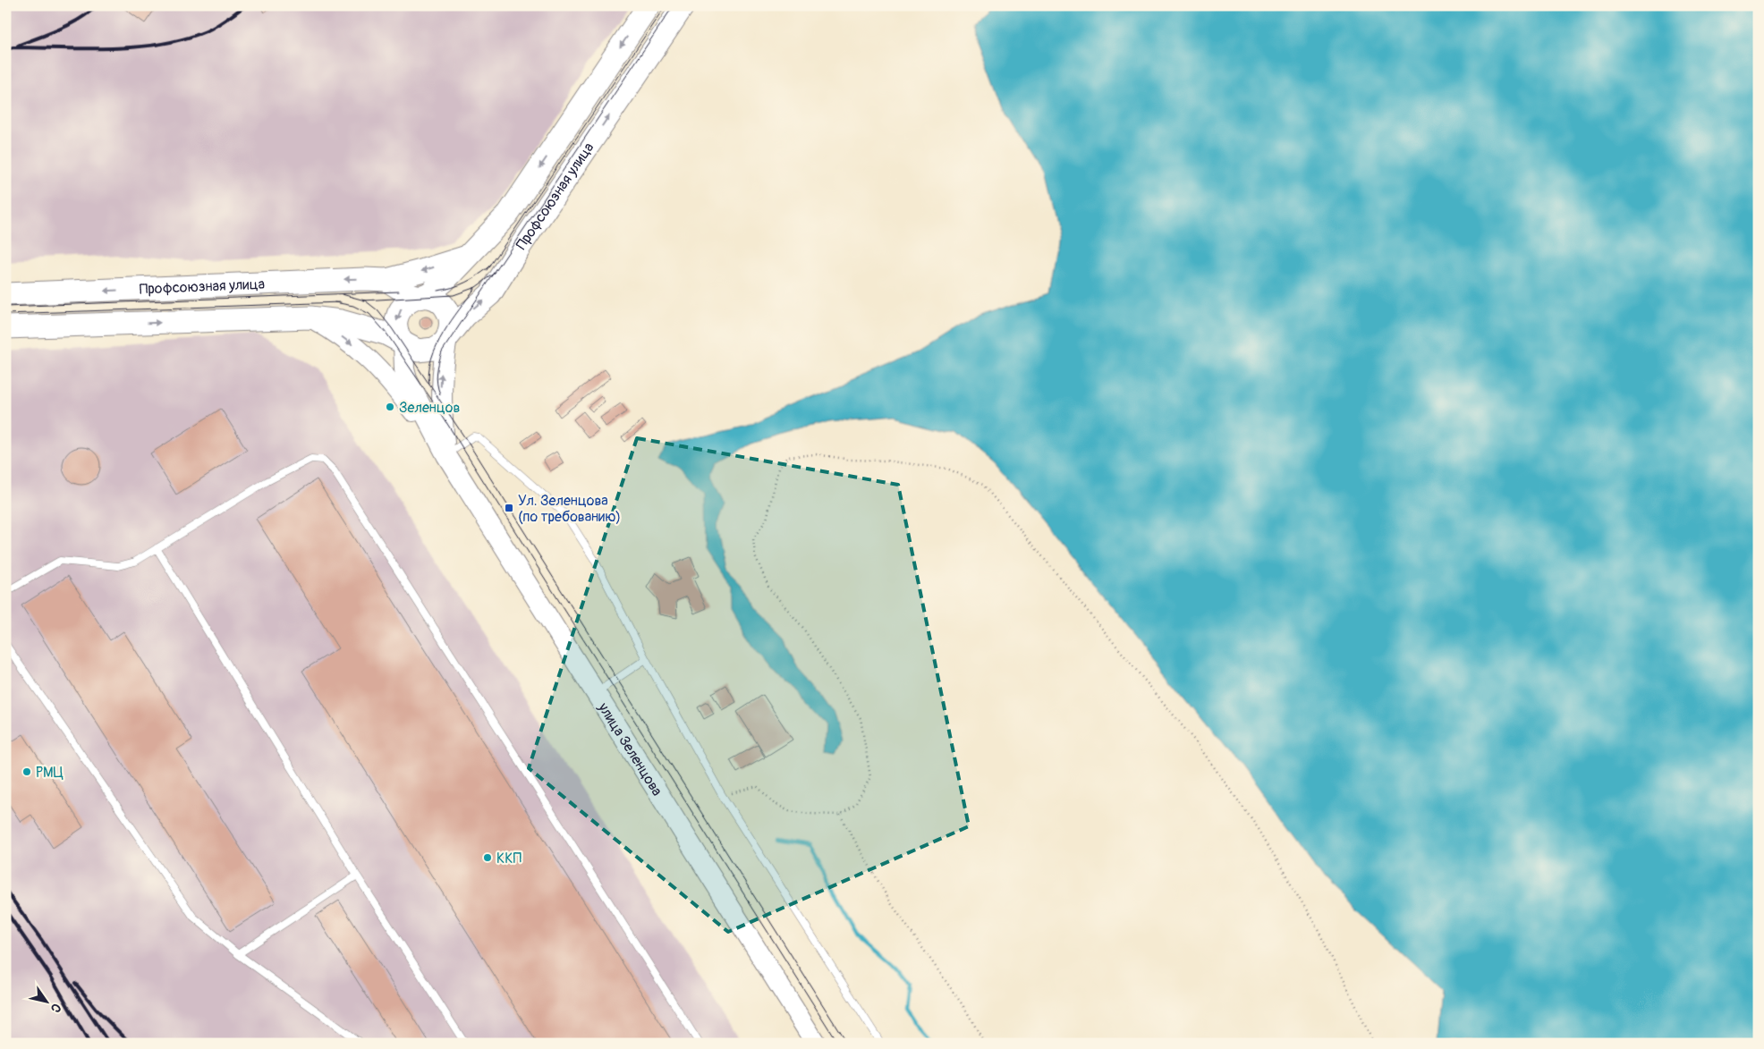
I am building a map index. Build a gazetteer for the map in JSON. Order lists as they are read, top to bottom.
{
  "streets": {
    "main road": ["Профсоюзная улица", "улица Зеленцова"]
  },
  "crossings": [
    ["Профсоюзная улица", "улица Зеленцова"]
  ],
  "places": {
    "other": ["Зеленцов", "РМЦ", "ККП"],
    "transit": ["Ул. Зеленцова (по требованию)"]
  },
  "north": "bottom right"
}
